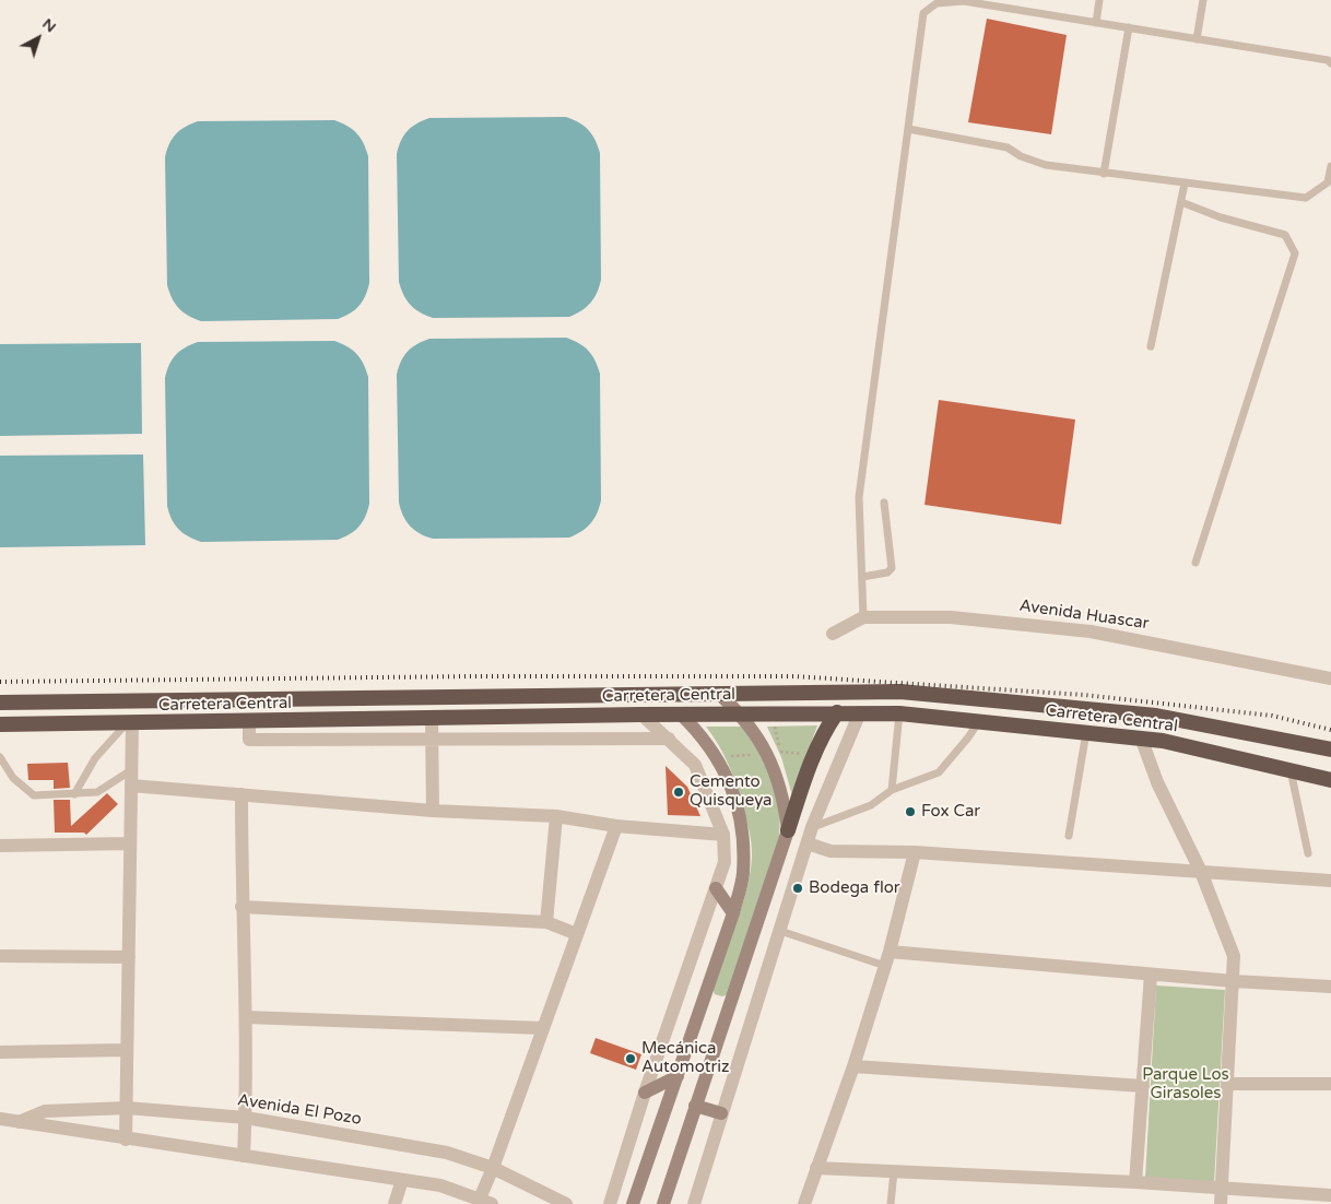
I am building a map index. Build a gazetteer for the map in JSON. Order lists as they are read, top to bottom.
{
  "streets": {
    "highway": ["Carretera Central"],
    "street": ["Avenida Huascar", "Avenida El Pozo"]
  },
  "parks": ["Parque Los Girasoles"],
  "places": [
    "Cemento Quisqueya",
    "Fox Car",
    "Bodega flor",
    "Mecánica Automotriz"
  ],
  "north": "top right"
}
